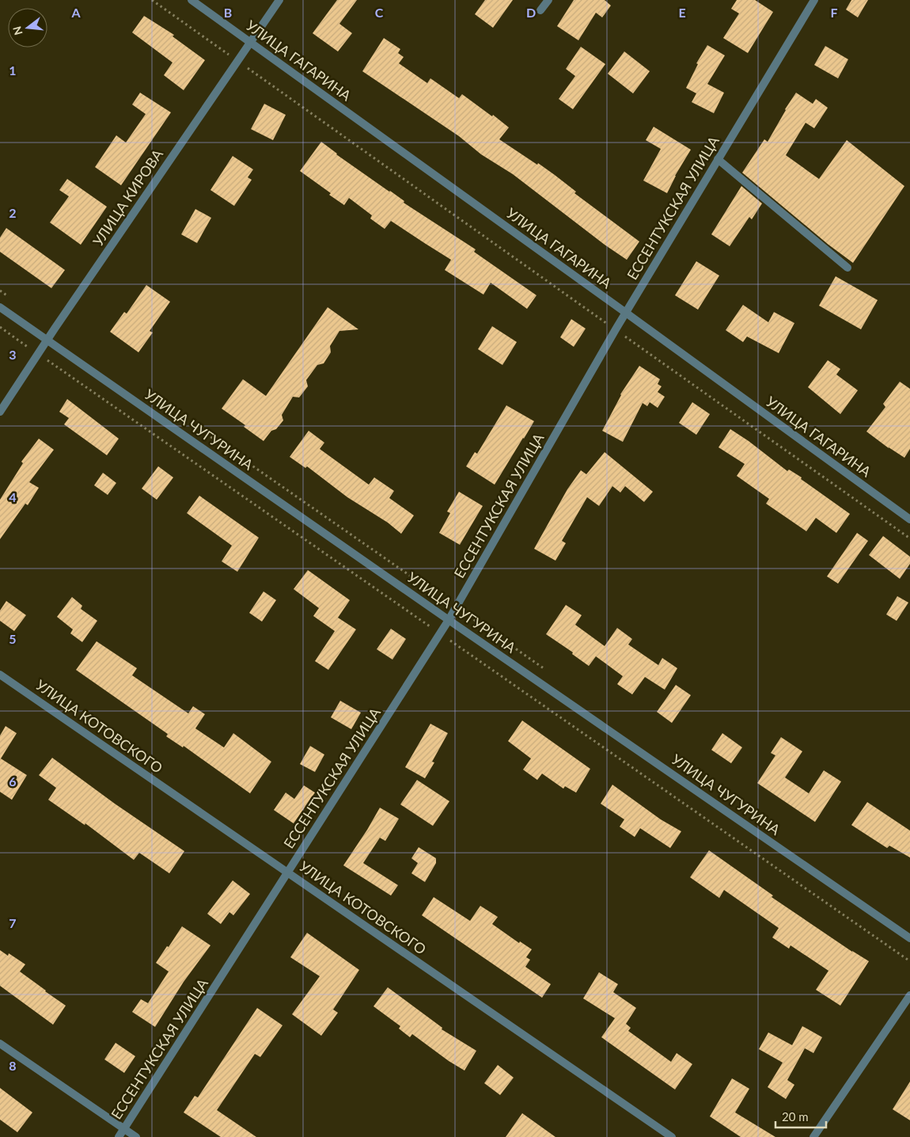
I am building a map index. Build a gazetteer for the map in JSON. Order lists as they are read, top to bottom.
{
  "streets": {
    "street": [
      "УЛИЦА ГАГАРИНА",
      "УЛИЦА КИРОВА",
      "ЕССЕНТУКСКАЯ УЛИЦА",
      "УЛИЦА ЧУГУРИНА",
      "УЛИЦА КОТОВСКОГО"
    ]
  },
  "crossings": [
    ["УЛИЦА ГАГАРИНА", "УЛИЦА КИРОВА"],
    ["УЛИЦА ГАГАРИНА", "ЕССЕНТУКСКАЯ УЛИЦА"],
    ["УЛИЦА КИРОВА", "УЛИЦА ЧУГУРИНА"],
    ["ЕССЕНТУКСКАЯ УЛИЦА", "УЛИЦА ЧУГУРИНА"],
    ["ЕССЕНТУКСКАЯ УЛИЦА", "УЛИЦА КОТОВСКОГО"]
  ],
  "scale_bar": "20 m",
  "north": "left",
  "grid": {
    "columns": [
      "A",
      "B",
      "C",
      "D",
      "E",
      "F"
    ],
    "rows": [
      "1",
      "2",
      "3",
      "4",
      "5",
      "6",
      "7",
      "8"
    ]
  }
}
